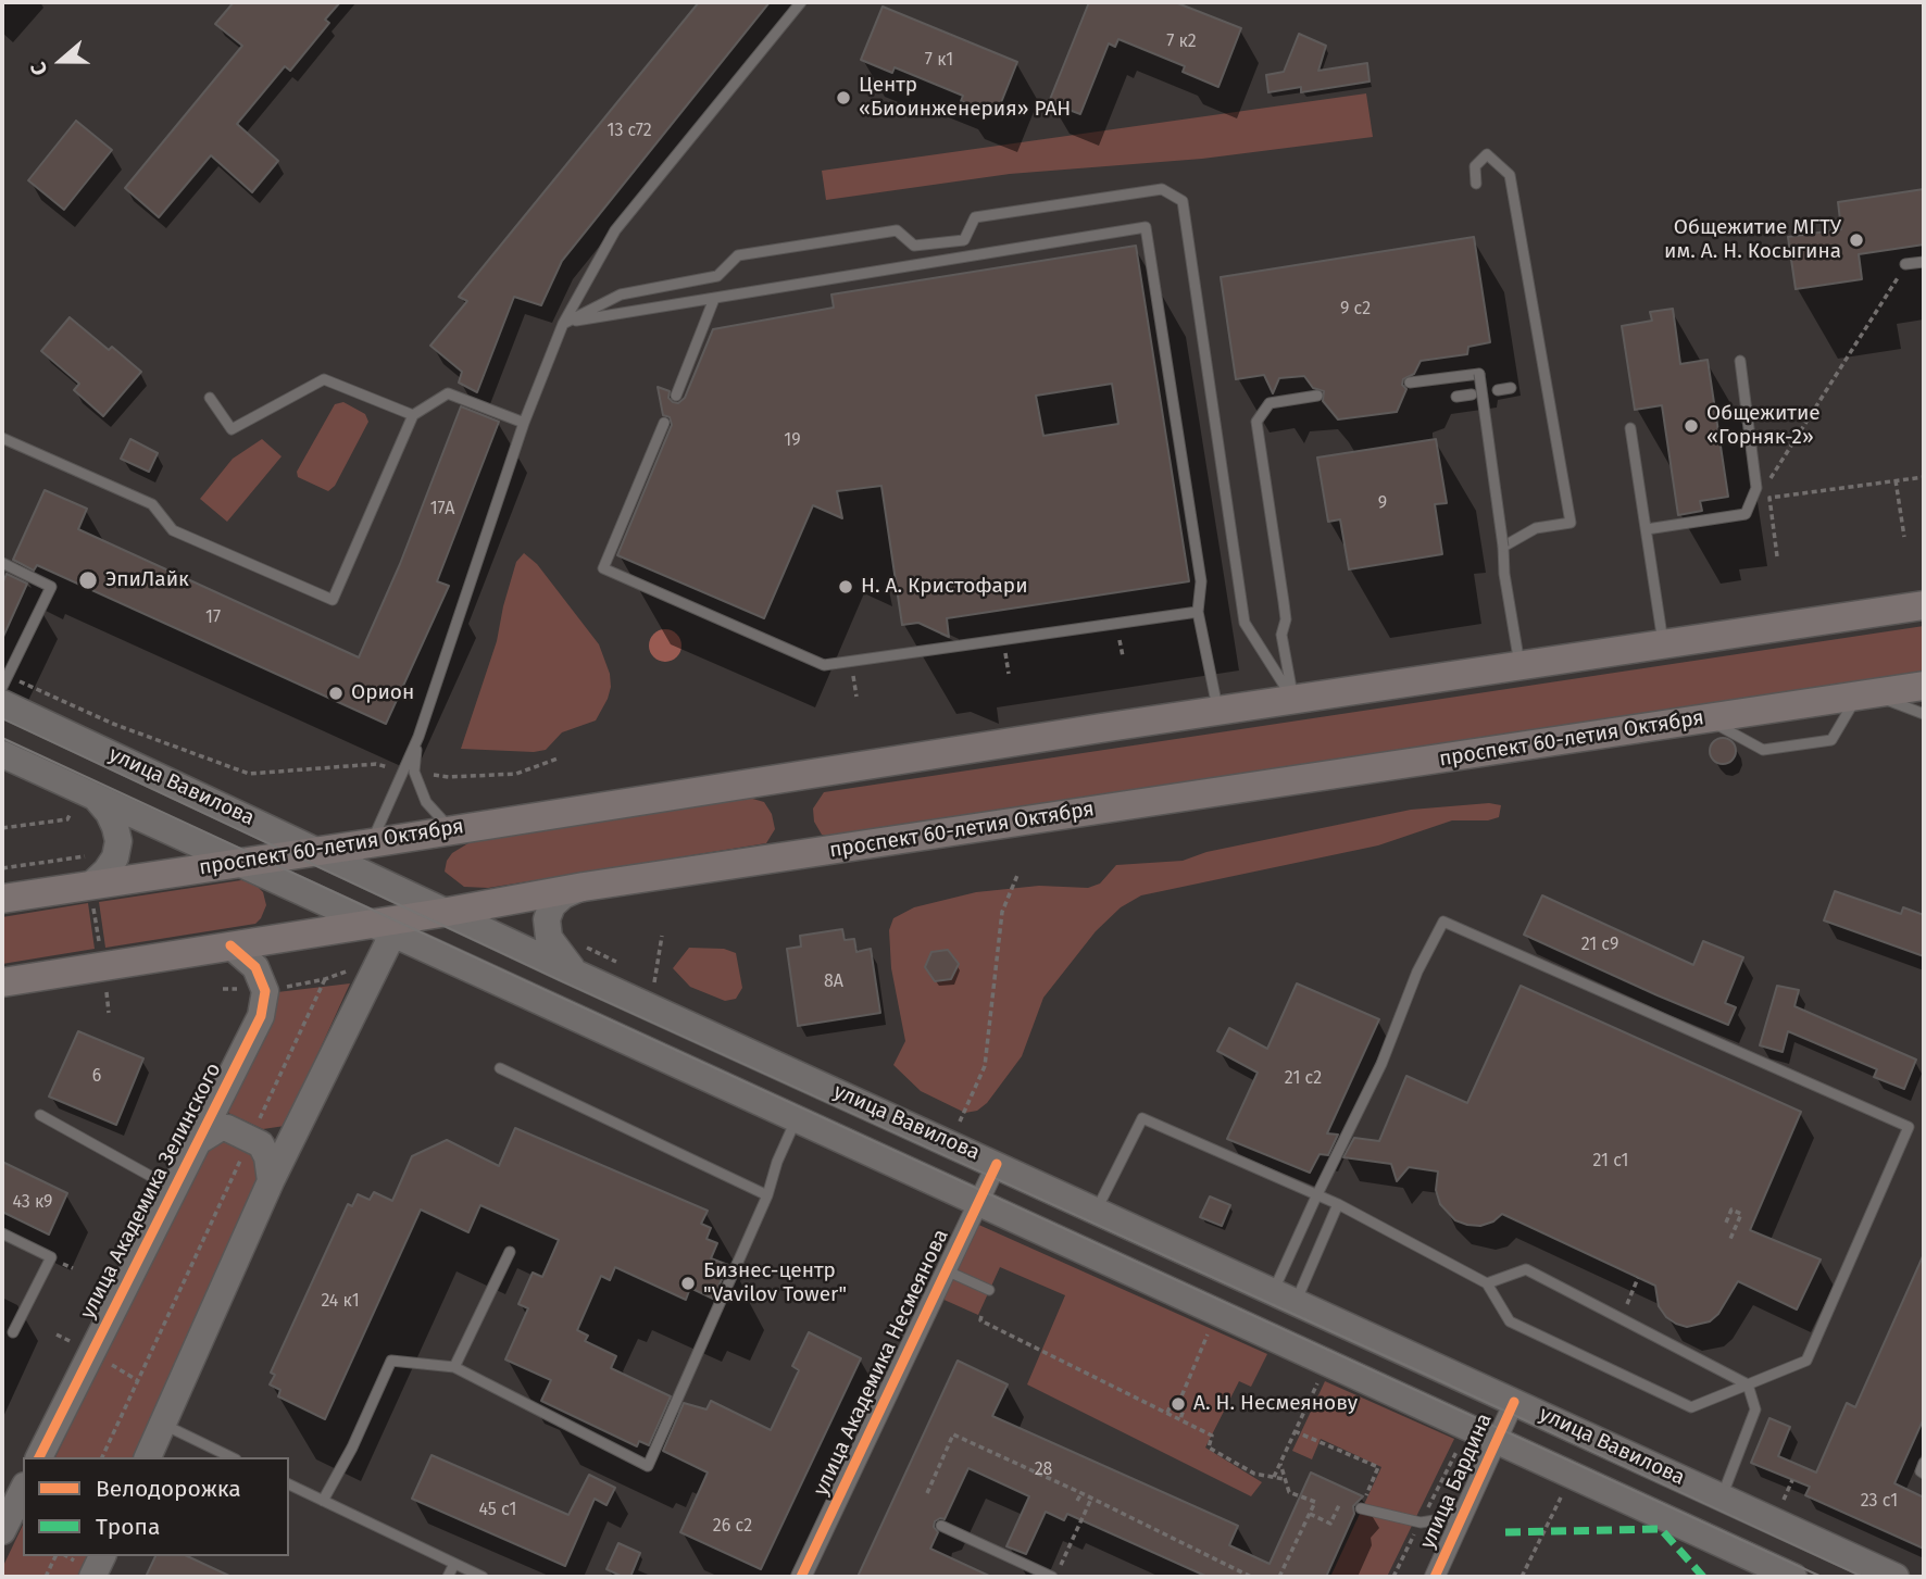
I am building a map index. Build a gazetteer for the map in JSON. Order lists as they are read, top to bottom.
{
  "streets": {
    "main road": ["проспект 60-летия Октября", "улица Вавилова", "улица Академика Зелинского"],
    "street": ["улица Академика Несмеянова", "улица Бардина"]
  },
  "crossings": [
    ["проспект 60-летия Октября", "улица Вавилова"],
    ["улица Вавилова", "улица Академика Несмеянова"],
    ["улица Вавилова", "улица Бардина"]
  ],
  "places": [
    "Центр «Биоинженерия» РАН",
    "Общежитие МГТУ им. А. Н. Косыгина",
    "Общежитие «Горняк-2»",
    "ЭпиЛайк",
    "Н. А. Кристофари",
    "Орион",
    "Бизнес-центр \"Vavilov Tower\"",
    "А. Н. Несмеянову"
  ],
  "house_numbers": [
    "7 к2",
    "7 к1",
    "13 с72",
    "9 с2",
    "19",
    "9",
    "17А",
    "17",
    "21 с9",
    "8А",
    "6",
    "21 с2",
    "21 с1",
    "43 к9",
    "24 к1",
    "28",
    "23 с1",
    "45 с1",
    "26 с2"
  ],
  "legend": ["Велодорожка", "Тропа"],
  "north": "left"
}
